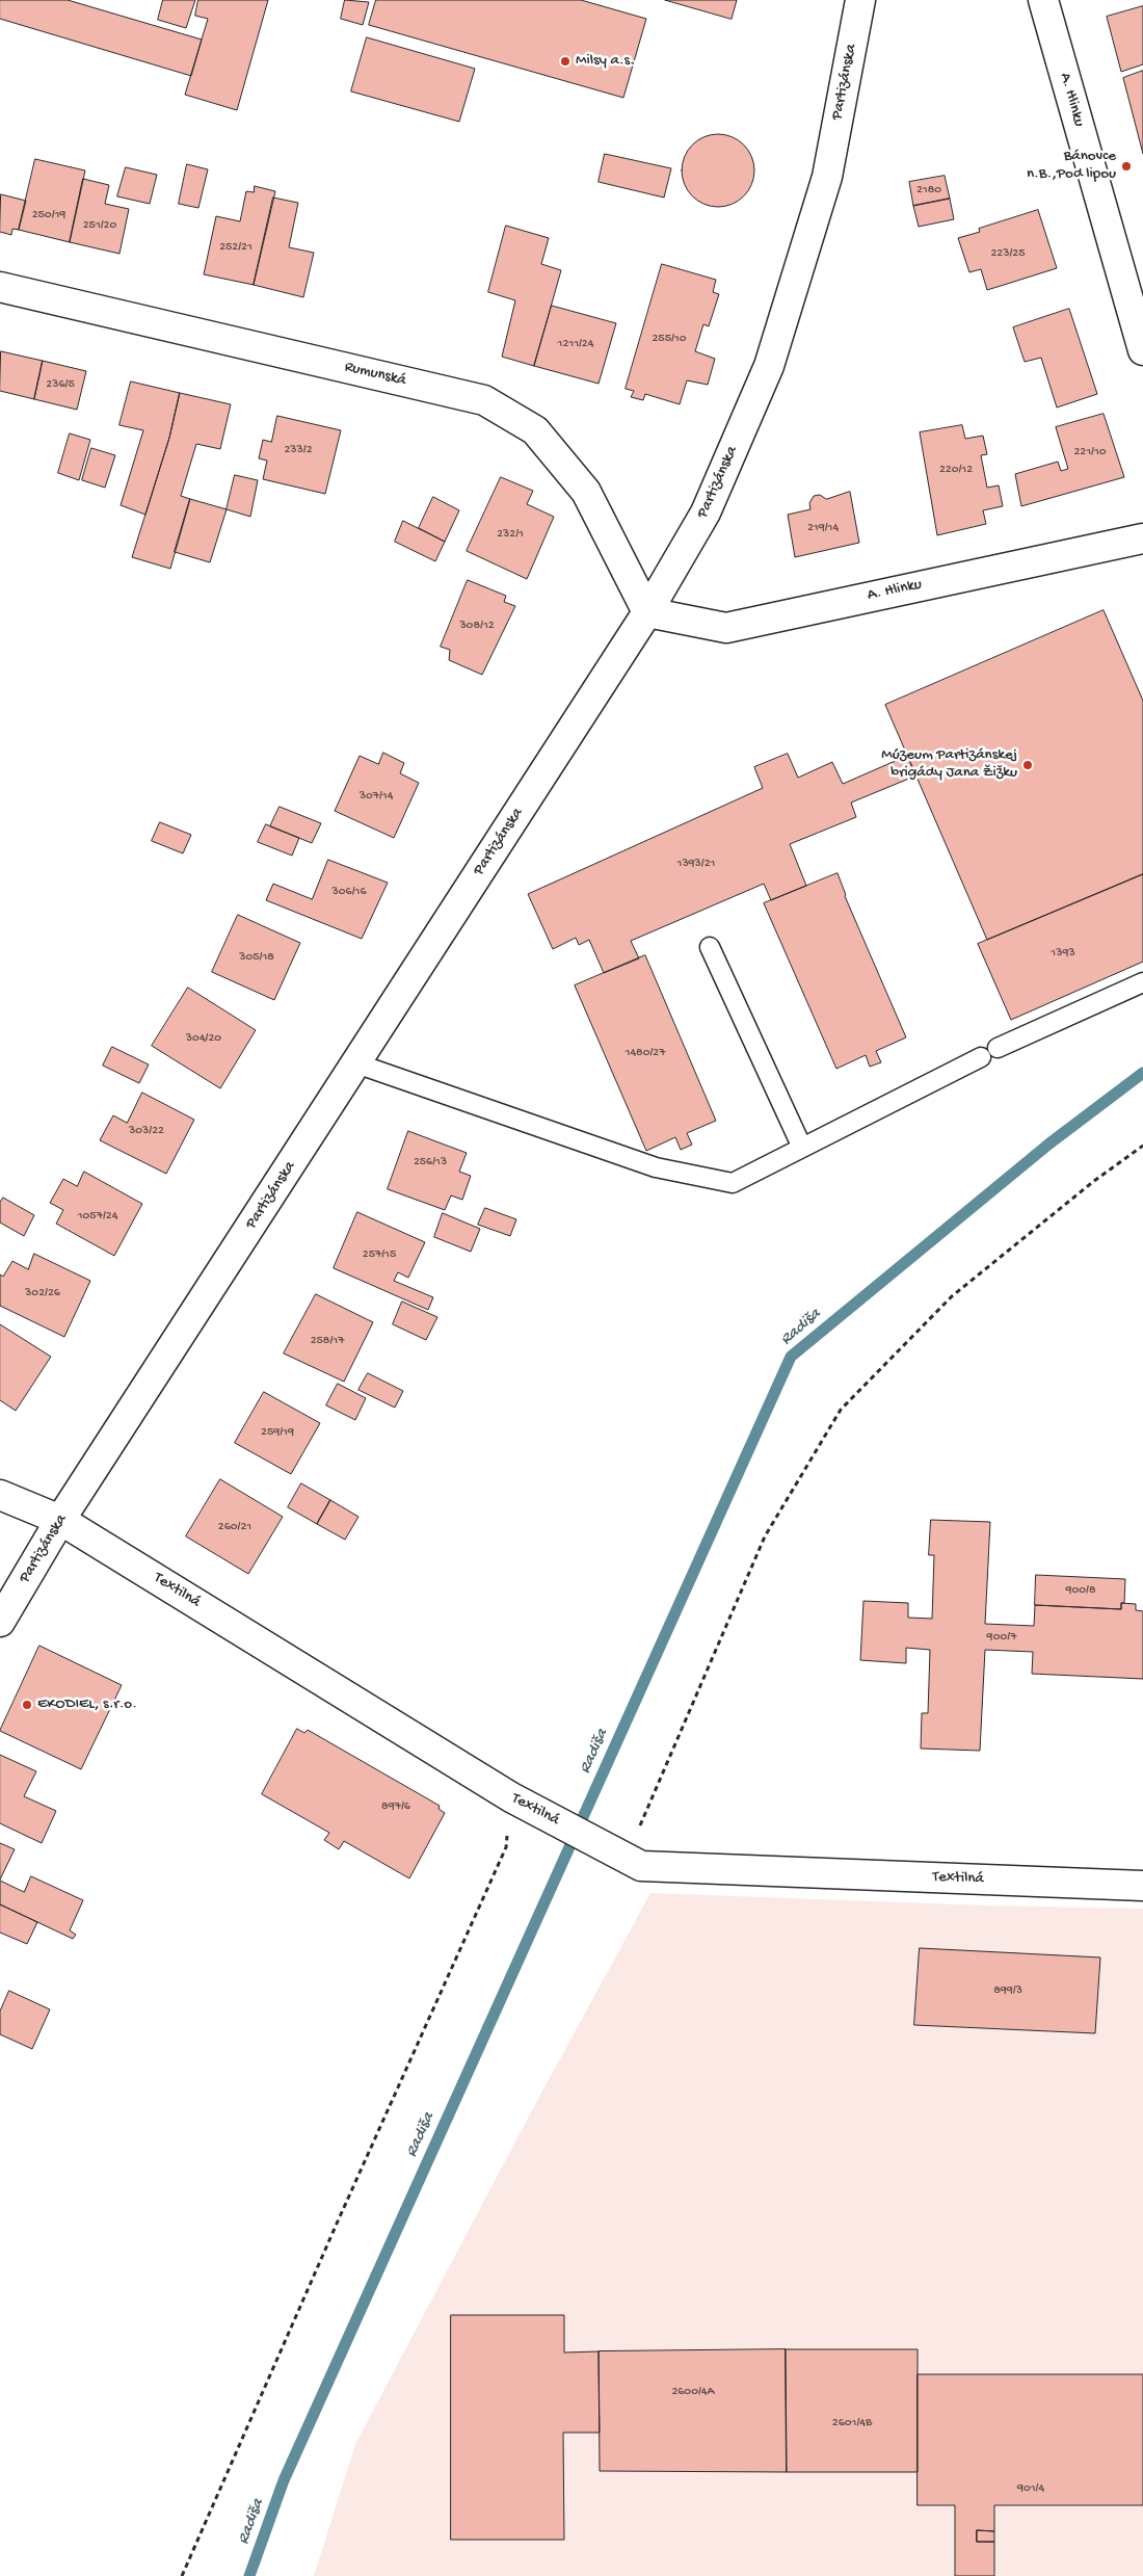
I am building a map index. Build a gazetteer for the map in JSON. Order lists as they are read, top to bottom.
{
  "streets": {
    "street": [
      "Partizánska",
      "A. Hlinku",
      "Rumunská",
      "Textilná"
    ]
  },
  "crossings": [
    ["Partizánska", "A. Hlinku"],
    ["Partizánska", "Rumunská"],
    ["Partizánska", "Textilná"],
    ["A. Hlinku", "Rumunská"]
  ],
  "water": ["Radiša"],
  "places": [
    "Milsy a.s.",
    "Bánovce n.B.,Pod lipou",
    "Múzeum Partizánskej brigády Jana Žižku",
    "EKODIEL, s.r.o."
  ],
  "house_numbers": [
    "2180",
    "250/19",
    "251/20",
    "252/21",
    "223/25",
    "255/10",
    "1211/24",
    "236/5",
    "233/2",
    "221/10",
    "220/12",
    "219/14",
    "232/1",
    "308/12",
    "307/14",
    "1393/21",
    "306/16",
    "1393",
    "305/18",
    "304/20",
    "1480/27",
    "303/22",
    "256/13",
    "1057/24",
    "257/15",
    "302/26",
    "258/17",
    "259/19",
    "260/21",
    "900/8",
    "900/7",
    "897/6",
    "899/3",
    "2600/4A",
    "2601/4B",
    "901/4"
  ]
}
